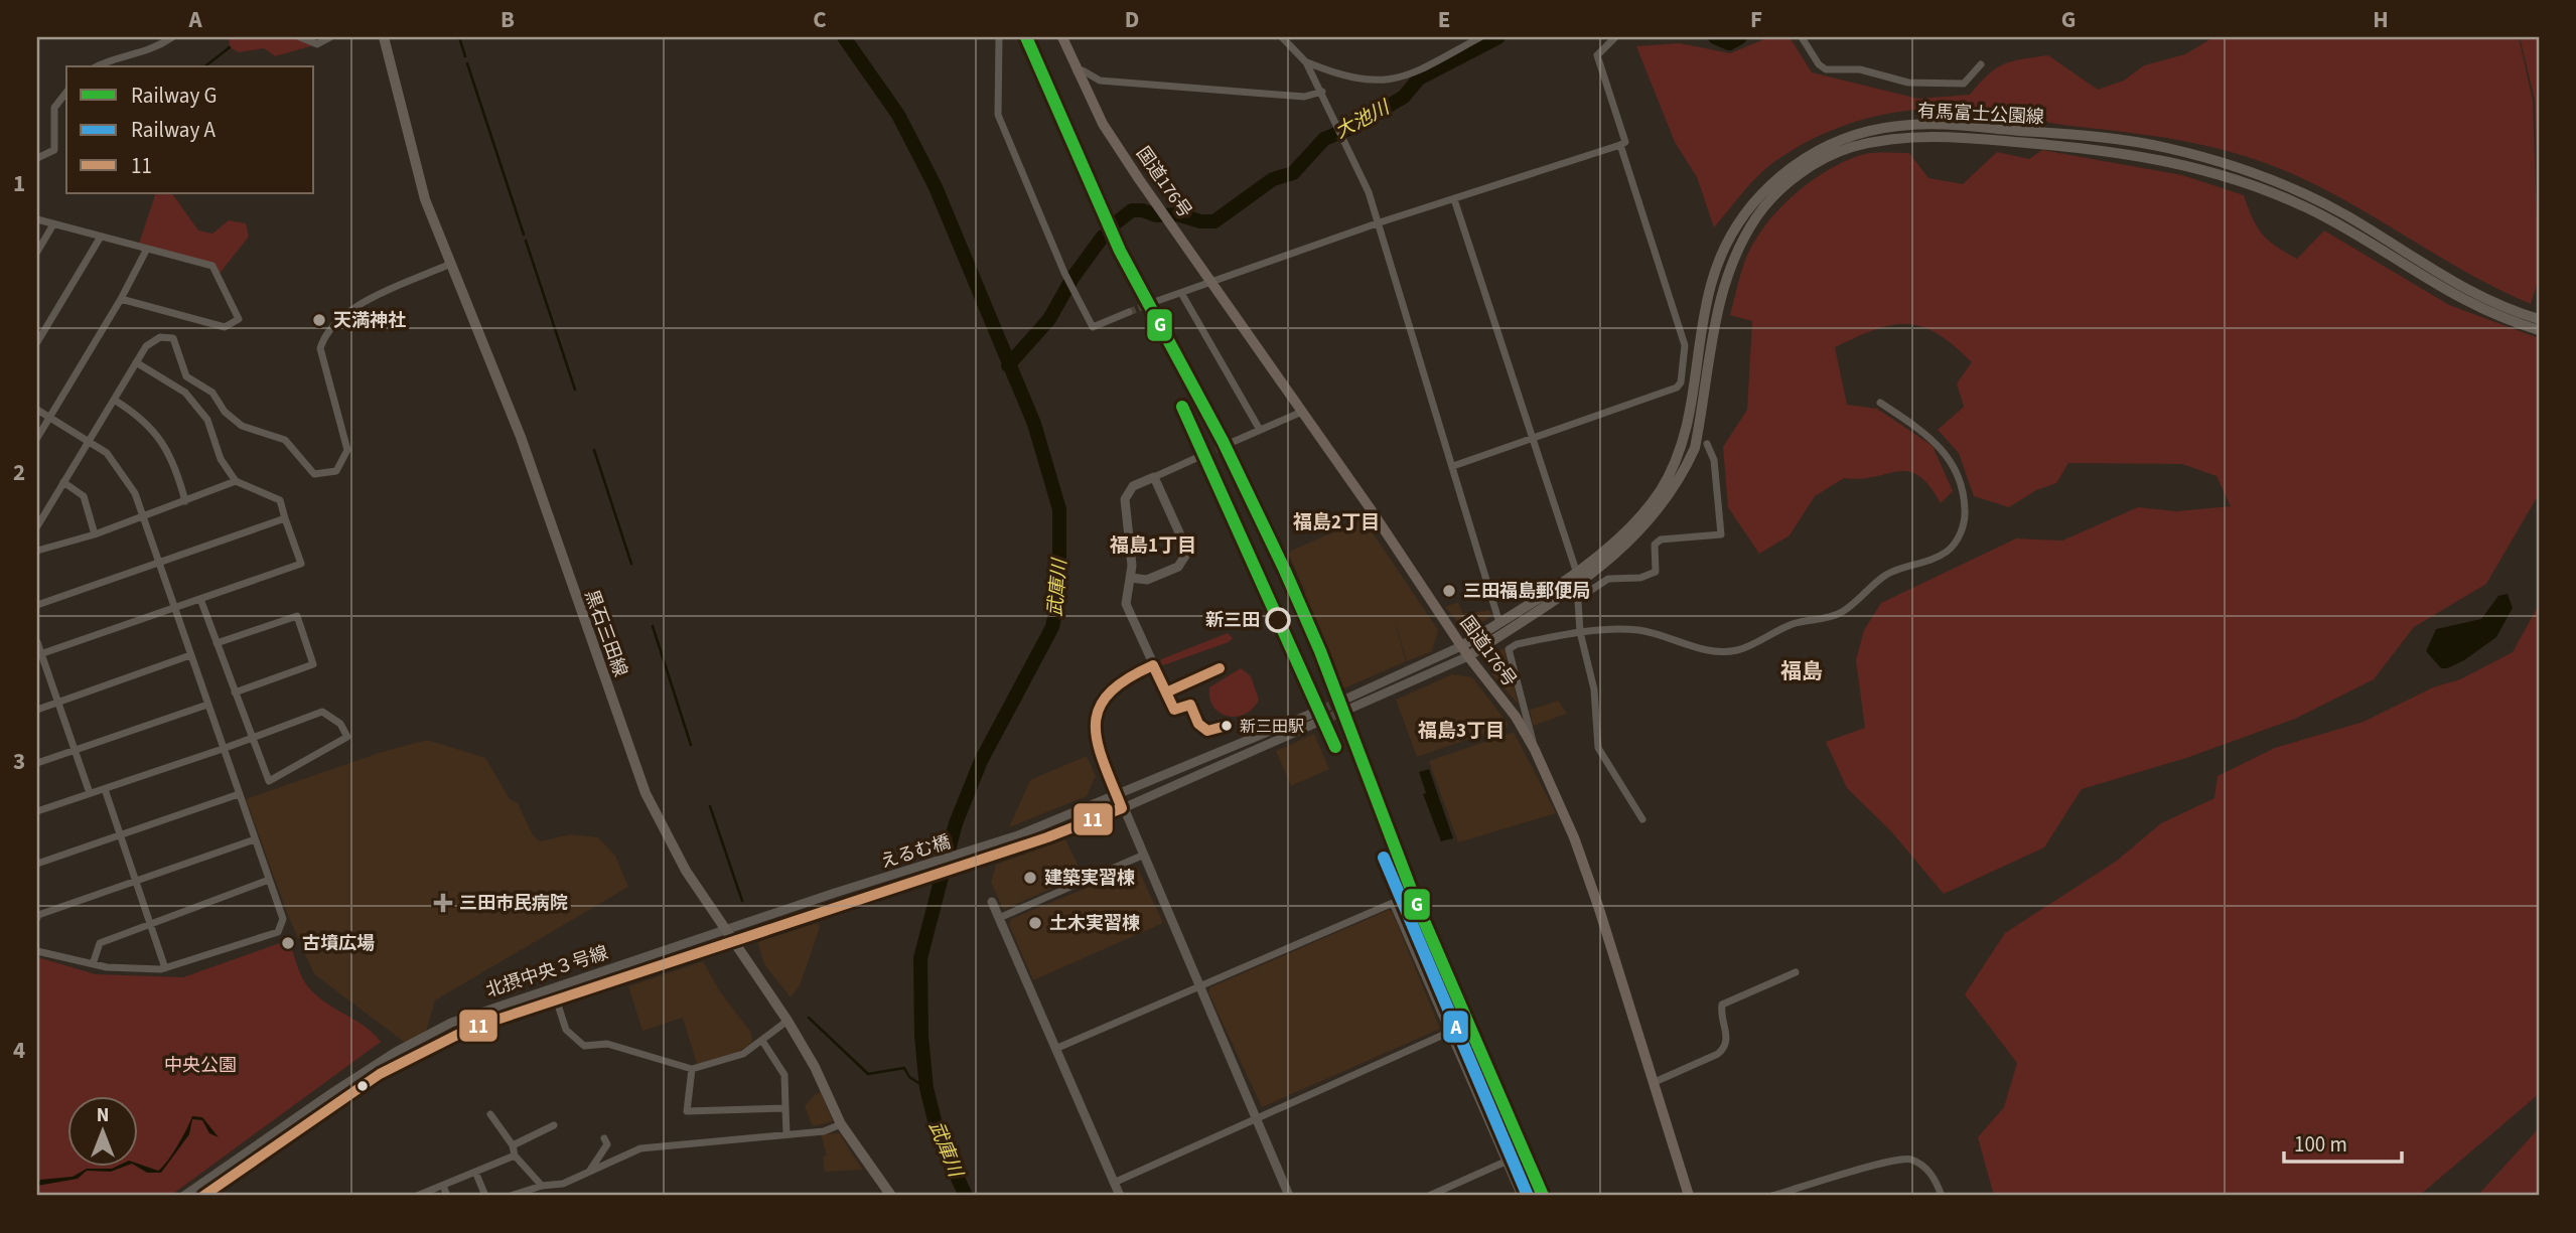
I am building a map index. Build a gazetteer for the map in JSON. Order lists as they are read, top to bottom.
{
  "streets": {
    "highway": ["国道176号"],
    "main road": ["有馬富士公園線", "黒石三田線"],
    "street": ["えるむ橋", "北摂中央３号線"]
  },
  "crossings": [
    ["有馬富士公園線", "国道176号"],
    ["黒石三田線", "北摂中央３号線"],
    ["えるむ橋", "北摂中央３号線"]
  ],
  "districts": [
    "福島2丁目",
    "福島1丁目",
    "福島",
    "福島3丁目"
  ],
  "water": ["大池川", "武庫川"],
  "parks": ["中央公園"],
  "places": {
    "other": [
      "天満神社",
      "三田福島郵便局",
      "新三田",
      "新三田駅",
      "建築実習棟",
      "土木実習棟",
      "古墳広場"
    ],
    "health": ["三田市民病院"]
  },
  "lines": ["rail line G", "transit line 11", "rail line A"],
  "legend": ["Railway G", "Railway A", "11"],
  "scale_bar": "100 m",
  "north": "top",
  "grid": {
    "columns": [
      "A",
      "B",
      "C",
      "D",
      "E",
      "F",
      "G",
      "H"
    ],
    "rows": [
      "1",
      "2",
      "3",
      "4"
    ]
  }
}
